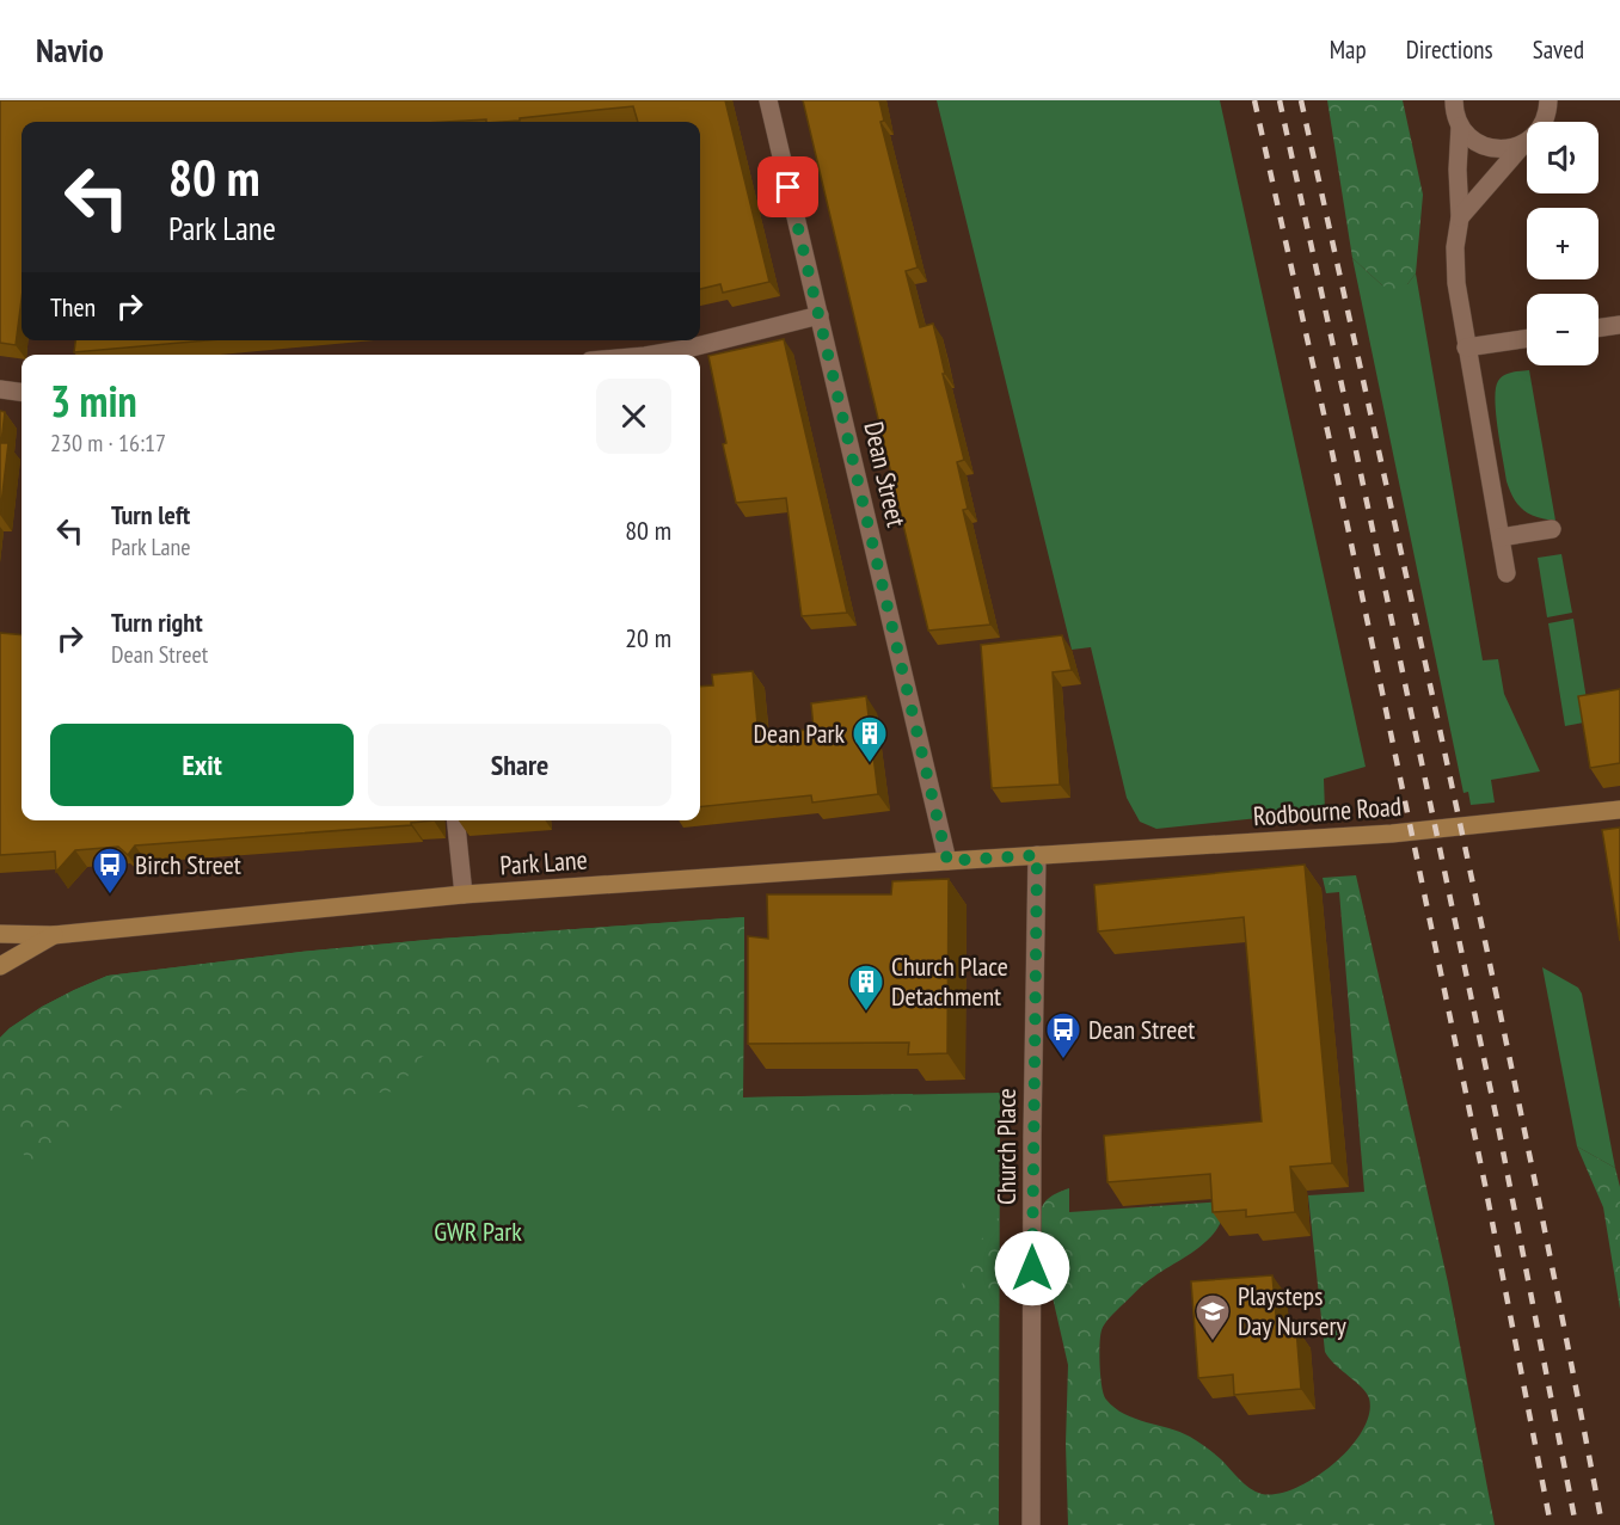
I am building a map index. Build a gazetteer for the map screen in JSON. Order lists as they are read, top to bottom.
{
  "streets": {
    "main road": ["Rodbourne Road", "Park Lane"],
    "street": ["Dean Street", "Church Place"]
  },
  "crossings": [
    ["Dean Street", "Park Lane"],
    ["Rodbourne Road", "Park Lane"],
    ["Rodbourne Road", "Church Place"],
    ["Park Lane", "Church Place"]
  ],
  "parks": ["GWR Park"],
  "places": {
    "building": ["Dean Park", "Church Place Detachment"],
    "bus stop": ["Birch Street", "Dean Street"],
    "school or university": ["Playsteps Day Nursery"]
  },
  "page": {
    "header": "Navio",
    "nav": ["Map", "Directions", "Saved"],
    "map_buttons": ["+", "−"],
    "turn": ["80 m", "Park Lane"],
    "then": "Then",
    "heading": ["3 min", "230 m · 16:17"],
    "list": [
      {
        "name": "Turn left",
        "note": "Park Lane",
        "value": "80 m"
      },
      {
        "name": "Turn right",
        "note": "Dean Street",
        "value": "20 m"
      }
    ],
    "buttons": ["Exit", "Share"]
  }
}
